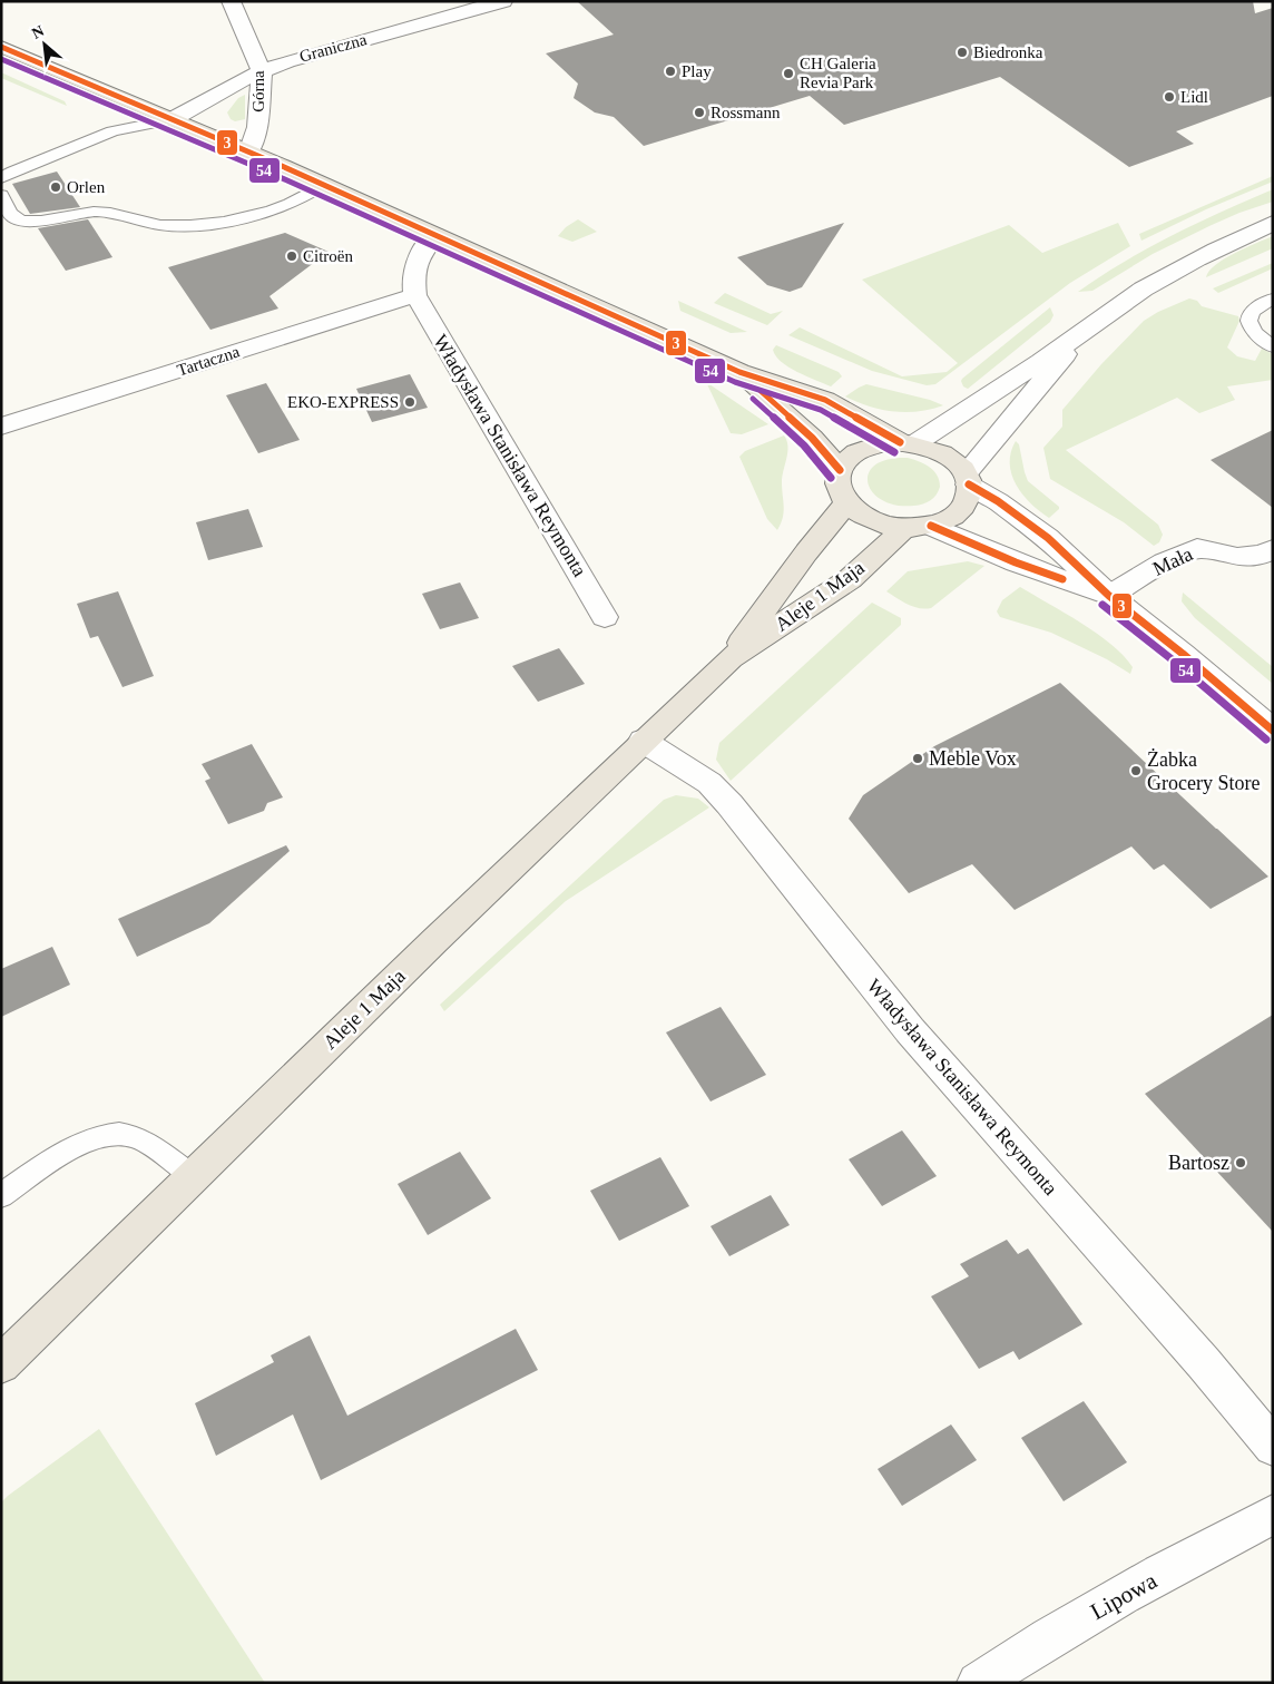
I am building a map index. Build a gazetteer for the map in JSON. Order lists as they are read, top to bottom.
{
  "streets": {
    "main road": ["Aleje 1 Maja"],
    "street": [
      "Graniczna",
      "Górna",
      "Tartaczna",
      "Władysława Stanisława Reymonta",
      "Mała",
      "Lipowa"
    ]
  },
  "crossings": [
    ["Graniczna", "Górna"],
    ["Tartaczna", "Władysława Stanisława Reymonta"],
    ["Władysława Stanisława Reymonta", "Aleje 1 Maja"]
  ],
  "places": [
    "Biedronka",
    "Play",
    "CH Galeria Revia Park",
    "Lidl",
    "Rossmann",
    "Orlen",
    "Citroën",
    "EKO-EXPRESS",
    "Meble Vox",
    "Żabka Grocery Store",
    "Bartosz"
  ],
  "lines": ["transit line 3", "transit line 54"],
  "north": "top left"
}
